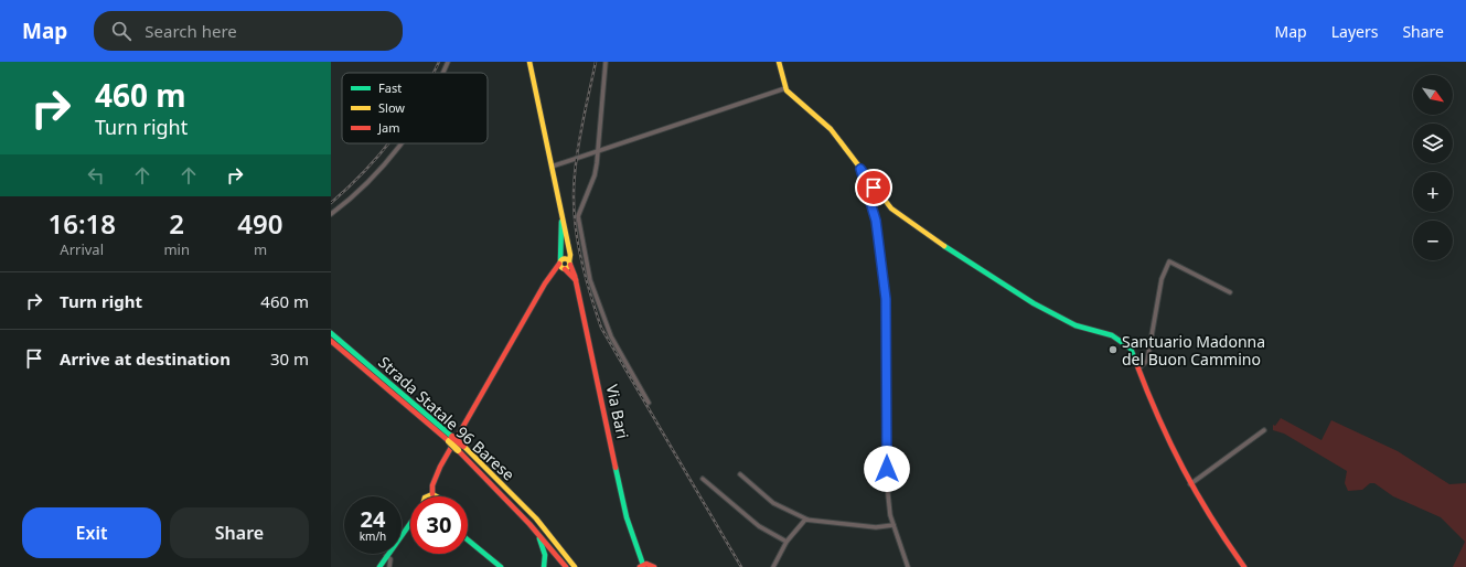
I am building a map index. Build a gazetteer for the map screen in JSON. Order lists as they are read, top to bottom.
{
  "streets": {
    "main road": ["Via Bari", "Strada Statale 96 Barese"]
  },
  "places": ["Santuario Madonna del Buon Cammino"],
  "legend": ["Fast", "Slow", "Jam"],
  "north": "bottom right",
  "page": {
    "header": "Map",
    "search": "Search here",
    "nav": ["Map", "Layers", "Share"],
    "turn": ["460 m", "Turn right"],
    "map_buttons": ["+", "−"],
    "eta": [
      "16:18",
      "Arrival",
      "2",
      "min",
      "490",
      "m"
    ],
    "list": [
      {
        "name": "Turn right",
        "value": "460 m"
      },
      {
        "name": "Arrive at destination",
        "value": "30 m"
      }
    ],
    "speed": "24 km/h",
    "limit": "30",
    "buttons": ["Exit", "Share"]
  }
}
